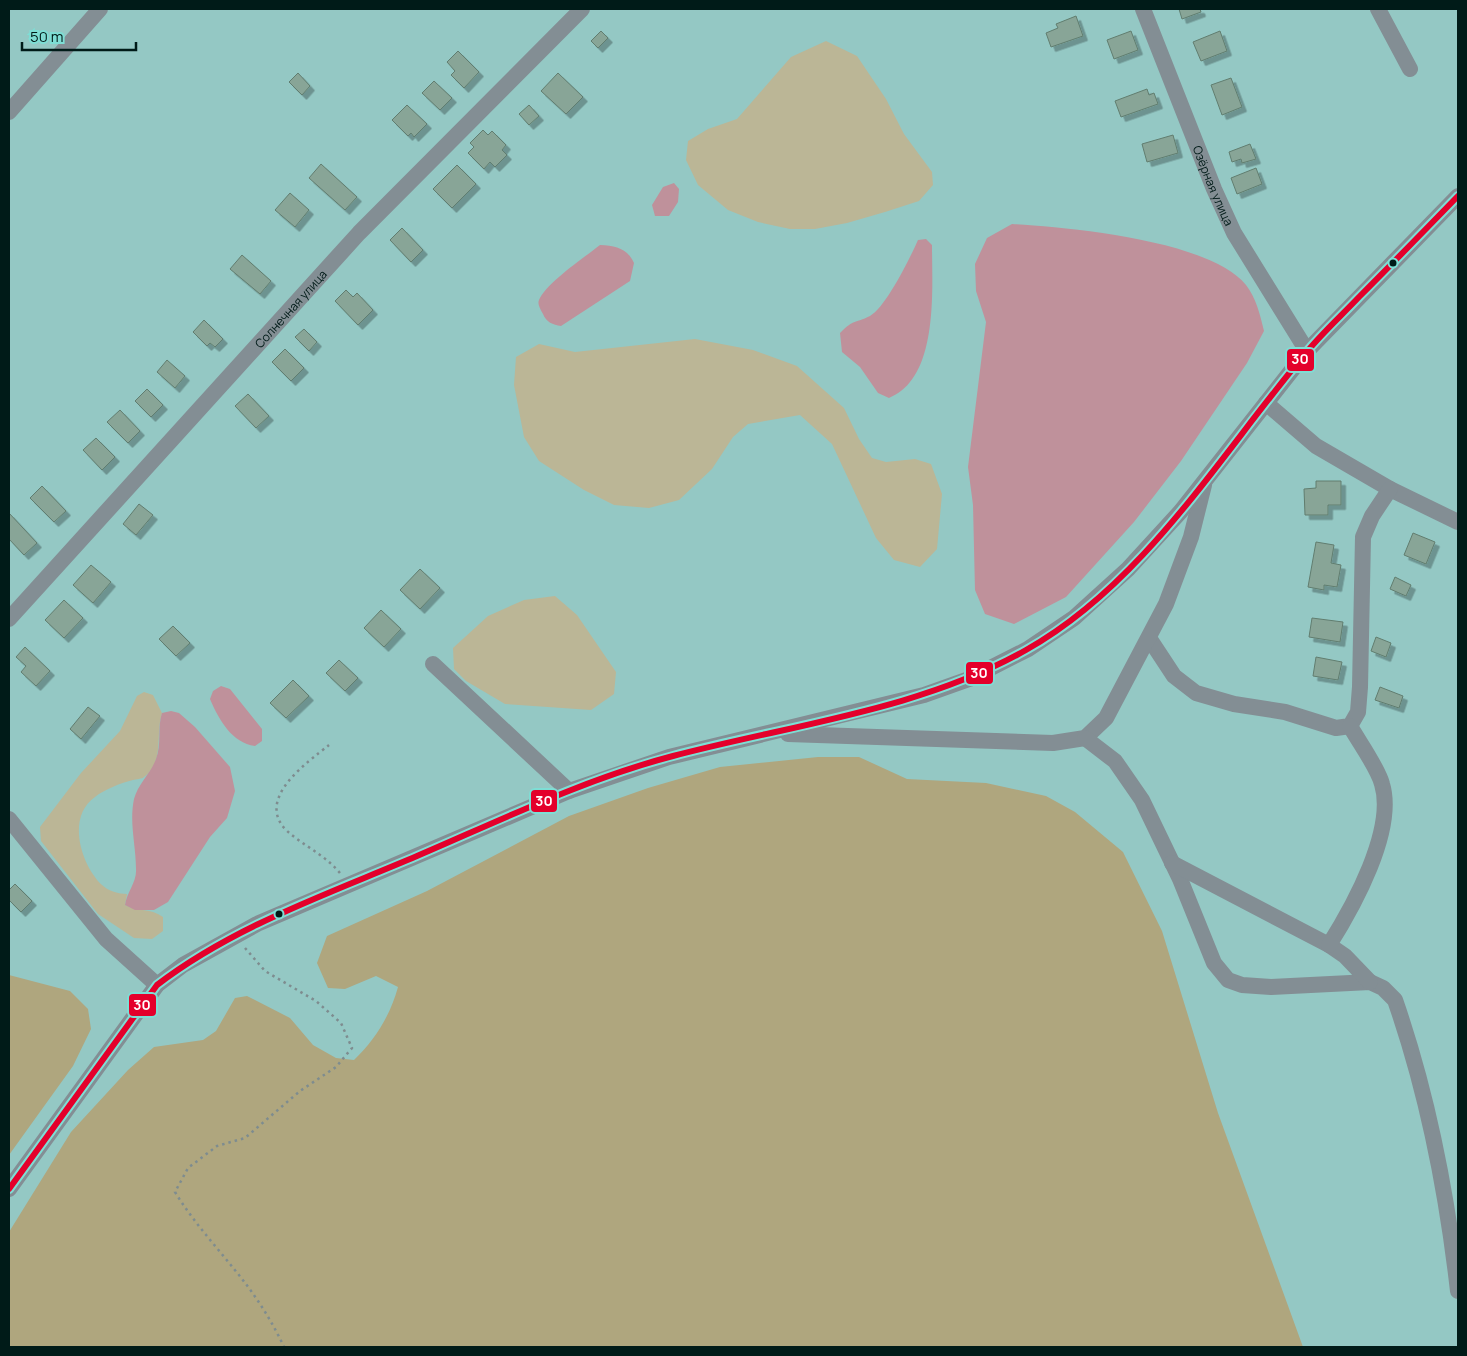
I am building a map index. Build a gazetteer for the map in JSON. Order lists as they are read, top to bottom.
{
  "streets": {
    "street": ["Озёрная улица", "Солнечная улица"]
  },
  "lines": ["transit line 30"],
  "scale_bar": "50 m"
}
